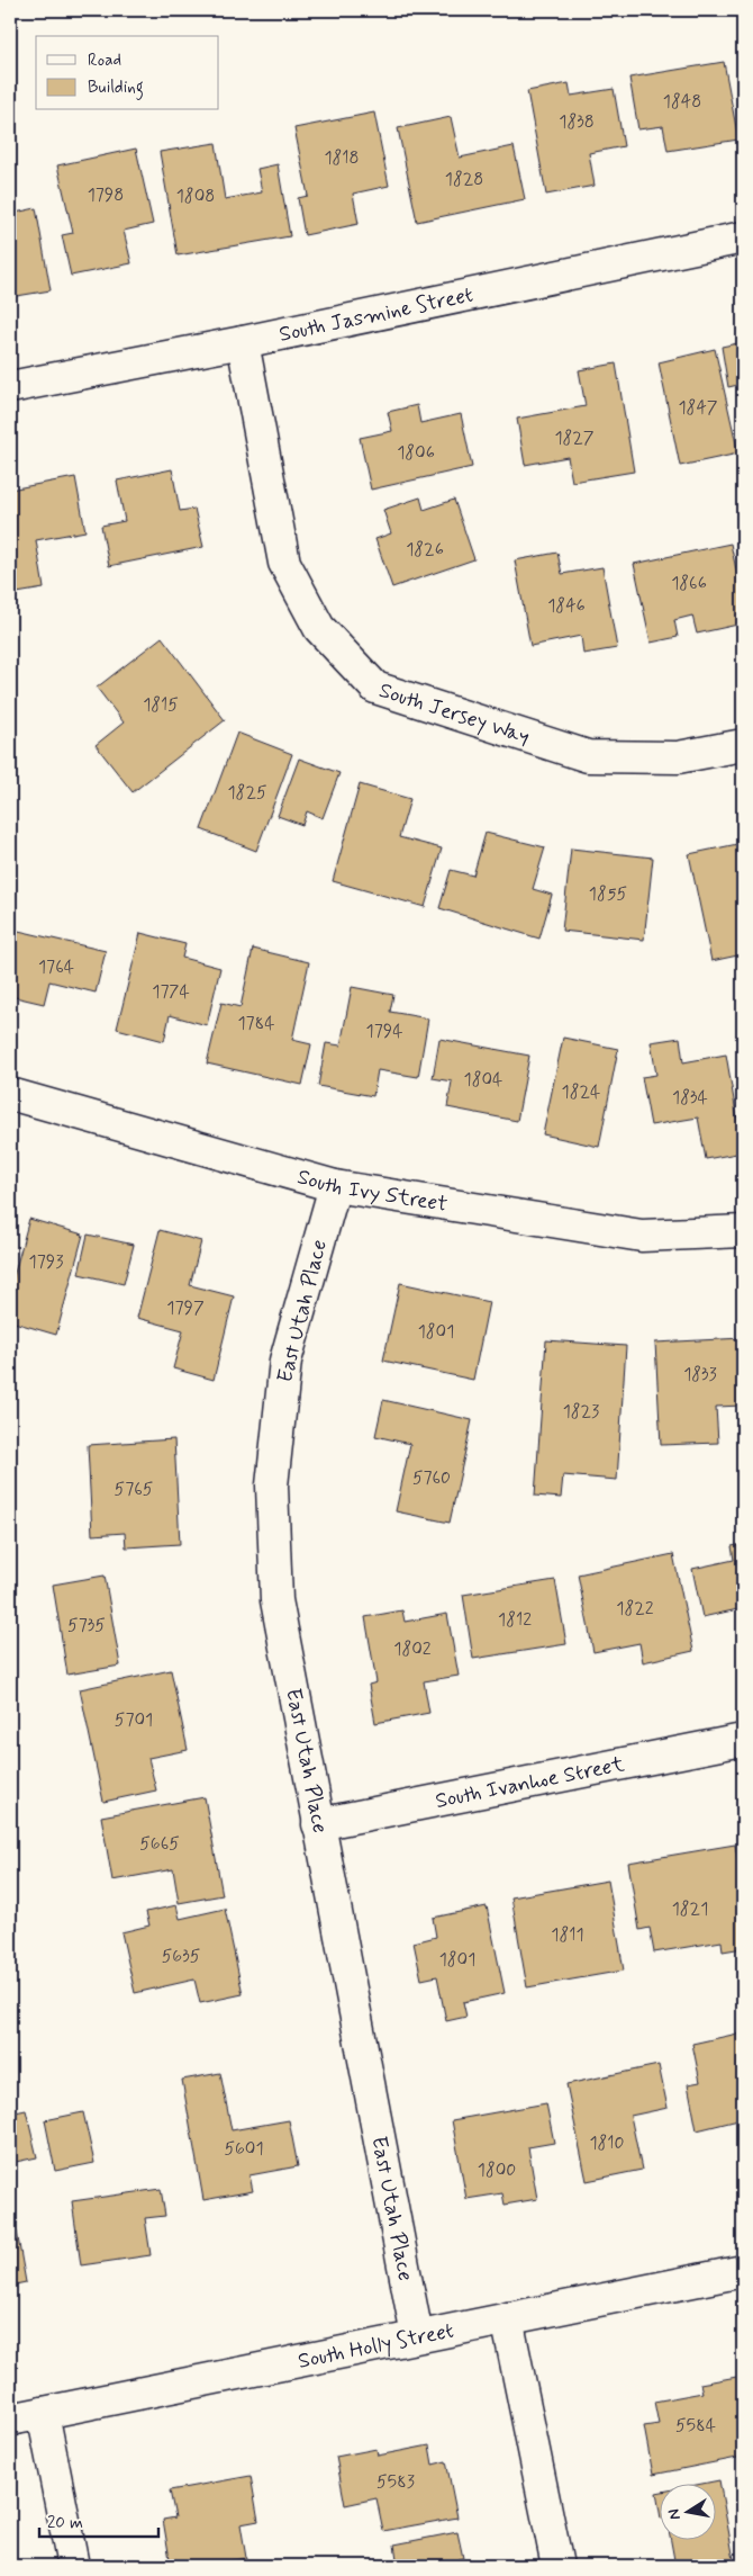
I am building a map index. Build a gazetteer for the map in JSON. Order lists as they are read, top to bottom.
{
  "streets": {
    "street": [
      "South Jasmine Street",
      "South Jersey Way",
      "South Ivy Street",
      "East Utah Place",
      "South Ivanhoe Street",
      "South Holly Street"
    ]
  },
  "crossings": [
    ["South Jasmine Street", "South Jersey Way"],
    ["South Ivy Street", "East Utah Place"],
    ["East Utah Place", "South Ivanhoe Street"],
    ["East Utah Place", "South Holly Street"]
  ],
  "house_numbers": [
    "1848",
    "1838",
    "1818",
    "1828",
    "1798",
    "1808",
    "1847",
    "1827",
    "1806",
    "1826",
    "1866",
    "1846",
    "1815",
    "1825",
    "1855",
    "1764",
    "1774",
    "1784",
    "1794",
    "1804",
    "1824",
    "1834",
    "1793",
    "1797",
    "1801",
    "1833",
    "1823",
    "5760",
    "5765",
    "1822",
    "1812",
    "5735",
    "1802",
    "5701",
    "5665",
    "1821",
    "1811",
    "5635",
    "1801",
    "1810",
    "5601",
    "1800",
    "5584",
    "5583"
  ],
  "legend": ["Road", "Building"],
  "scale_bar": "20 m",
  "north": "left"
}
